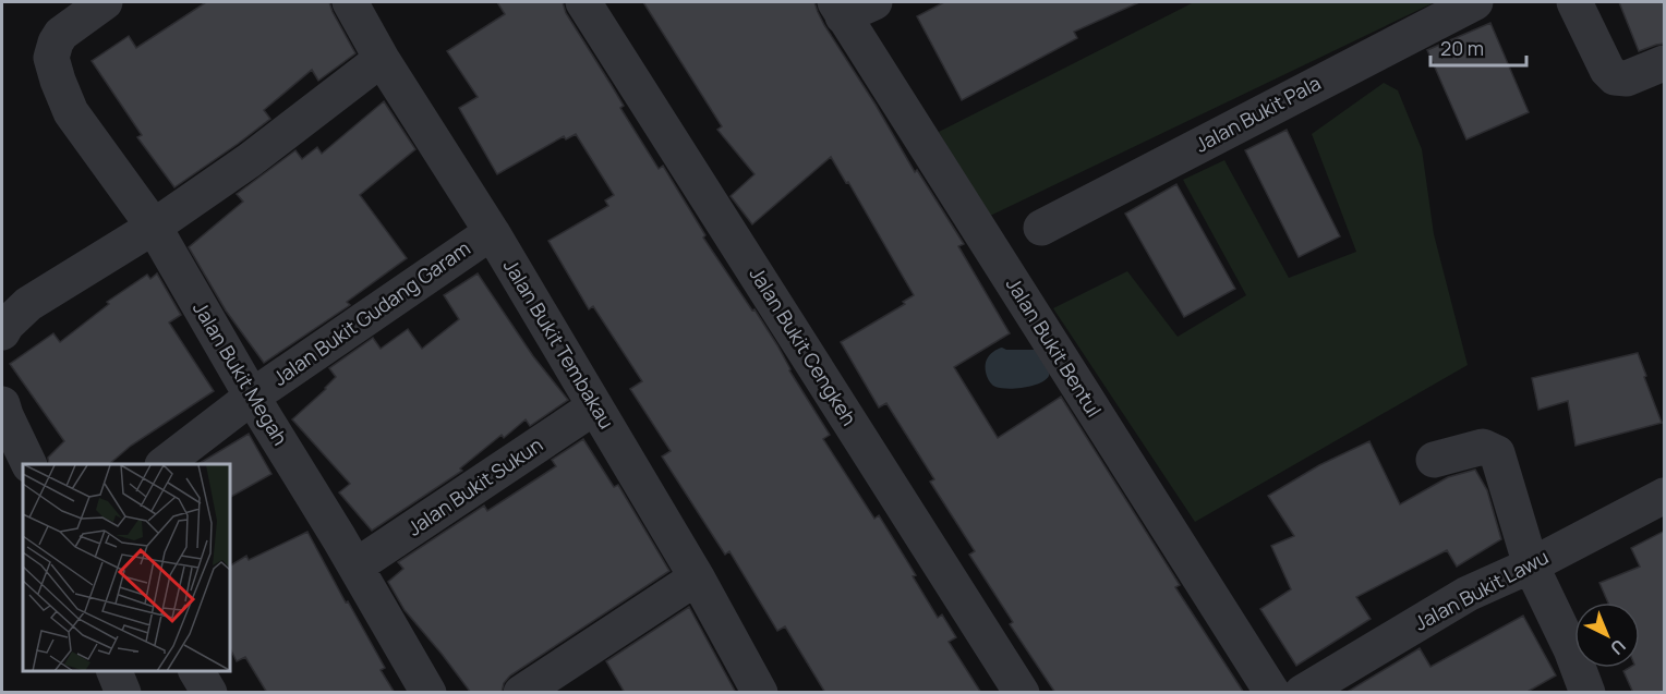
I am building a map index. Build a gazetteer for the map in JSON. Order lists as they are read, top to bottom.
{
  "streets": {
    "street": [
      "Jalan Bukit Pala",
      "Jalan Bukit Gudang Garam",
      "Jalan Bukit Tembakau",
      "Jalan Bukit Cengkeh",
      "Jalan Bukit Bentul",
      "Jalan Bukit Megah",
      "Jalan Bukit Sukun",
      "Jalan Bukit Lawu"
    ]
  },
  "crossings": [
    ["Jalan Bukit Gudang Garam", "Jalan Bukit Tembakau"],
    ["Jalan Bukit Gudang Garam", "Jalan Bukit Megah"],
    ["Jalan Bukit Tembakau", "Jalan Bukit Sukun"],
    ["Jalan Bukit Megah", "Jalan Bukit Sukun"]
  ],
  "scale_bar": "20 m",
  "north": "bottom right"
}
